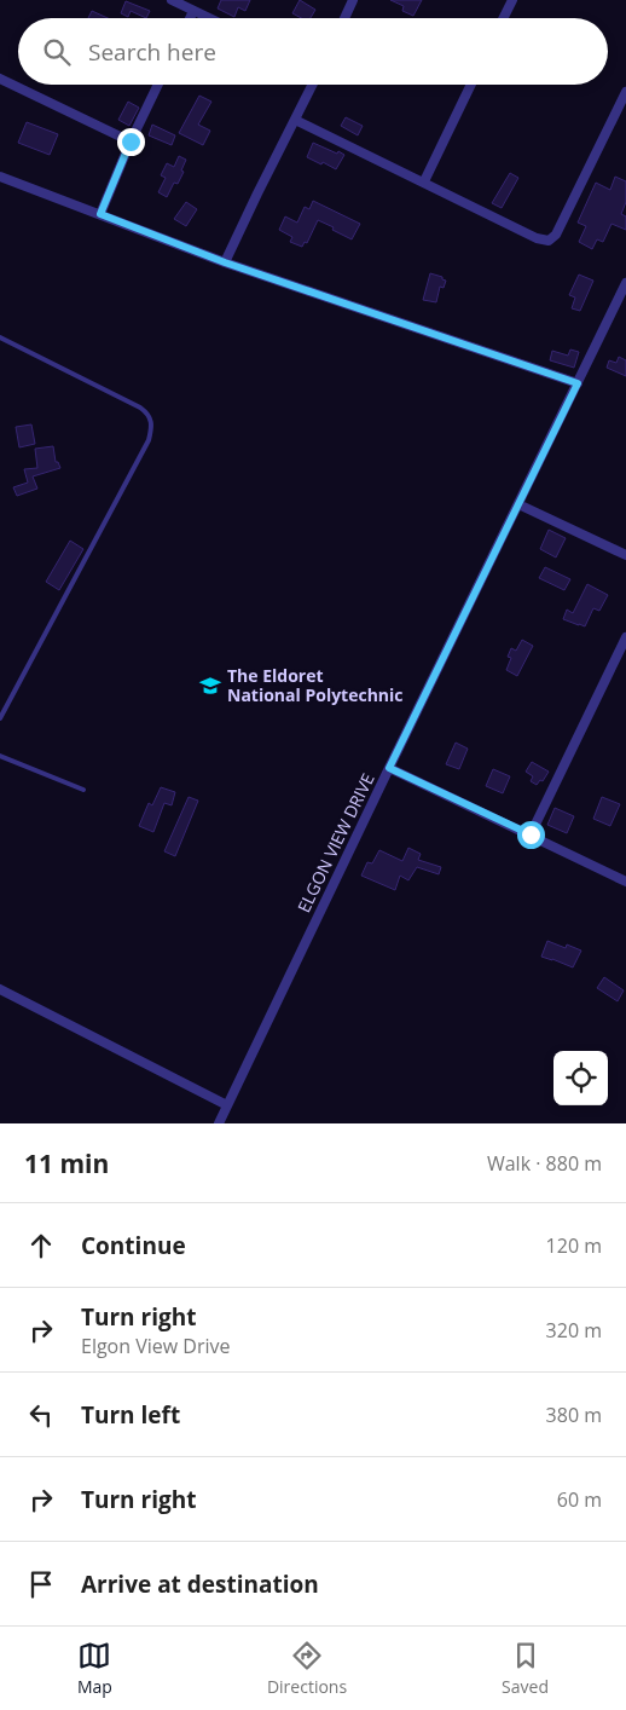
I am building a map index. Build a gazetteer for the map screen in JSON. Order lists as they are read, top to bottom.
{
  "streets": {
    "street": ["ELGON VIEW DRIVE"]
  },
  "places": {
    "school or university": ["The Eldoret National Polytechnic"]
  },
  "page": {
    "search": "Search here",
    "heading": ["11 min", "Walk · 880 m"],
    "list": [
      ["Continue", "120 m"],
      ["Turn right", "Elgon View Drive", "320 m"],
      ["Turn left", "380 m"],
      ["Turn right", "60 m"],
      "Arrive at destination"
    ],
    "nav": ["Map", "Directions", "Saved"]
  }
}
